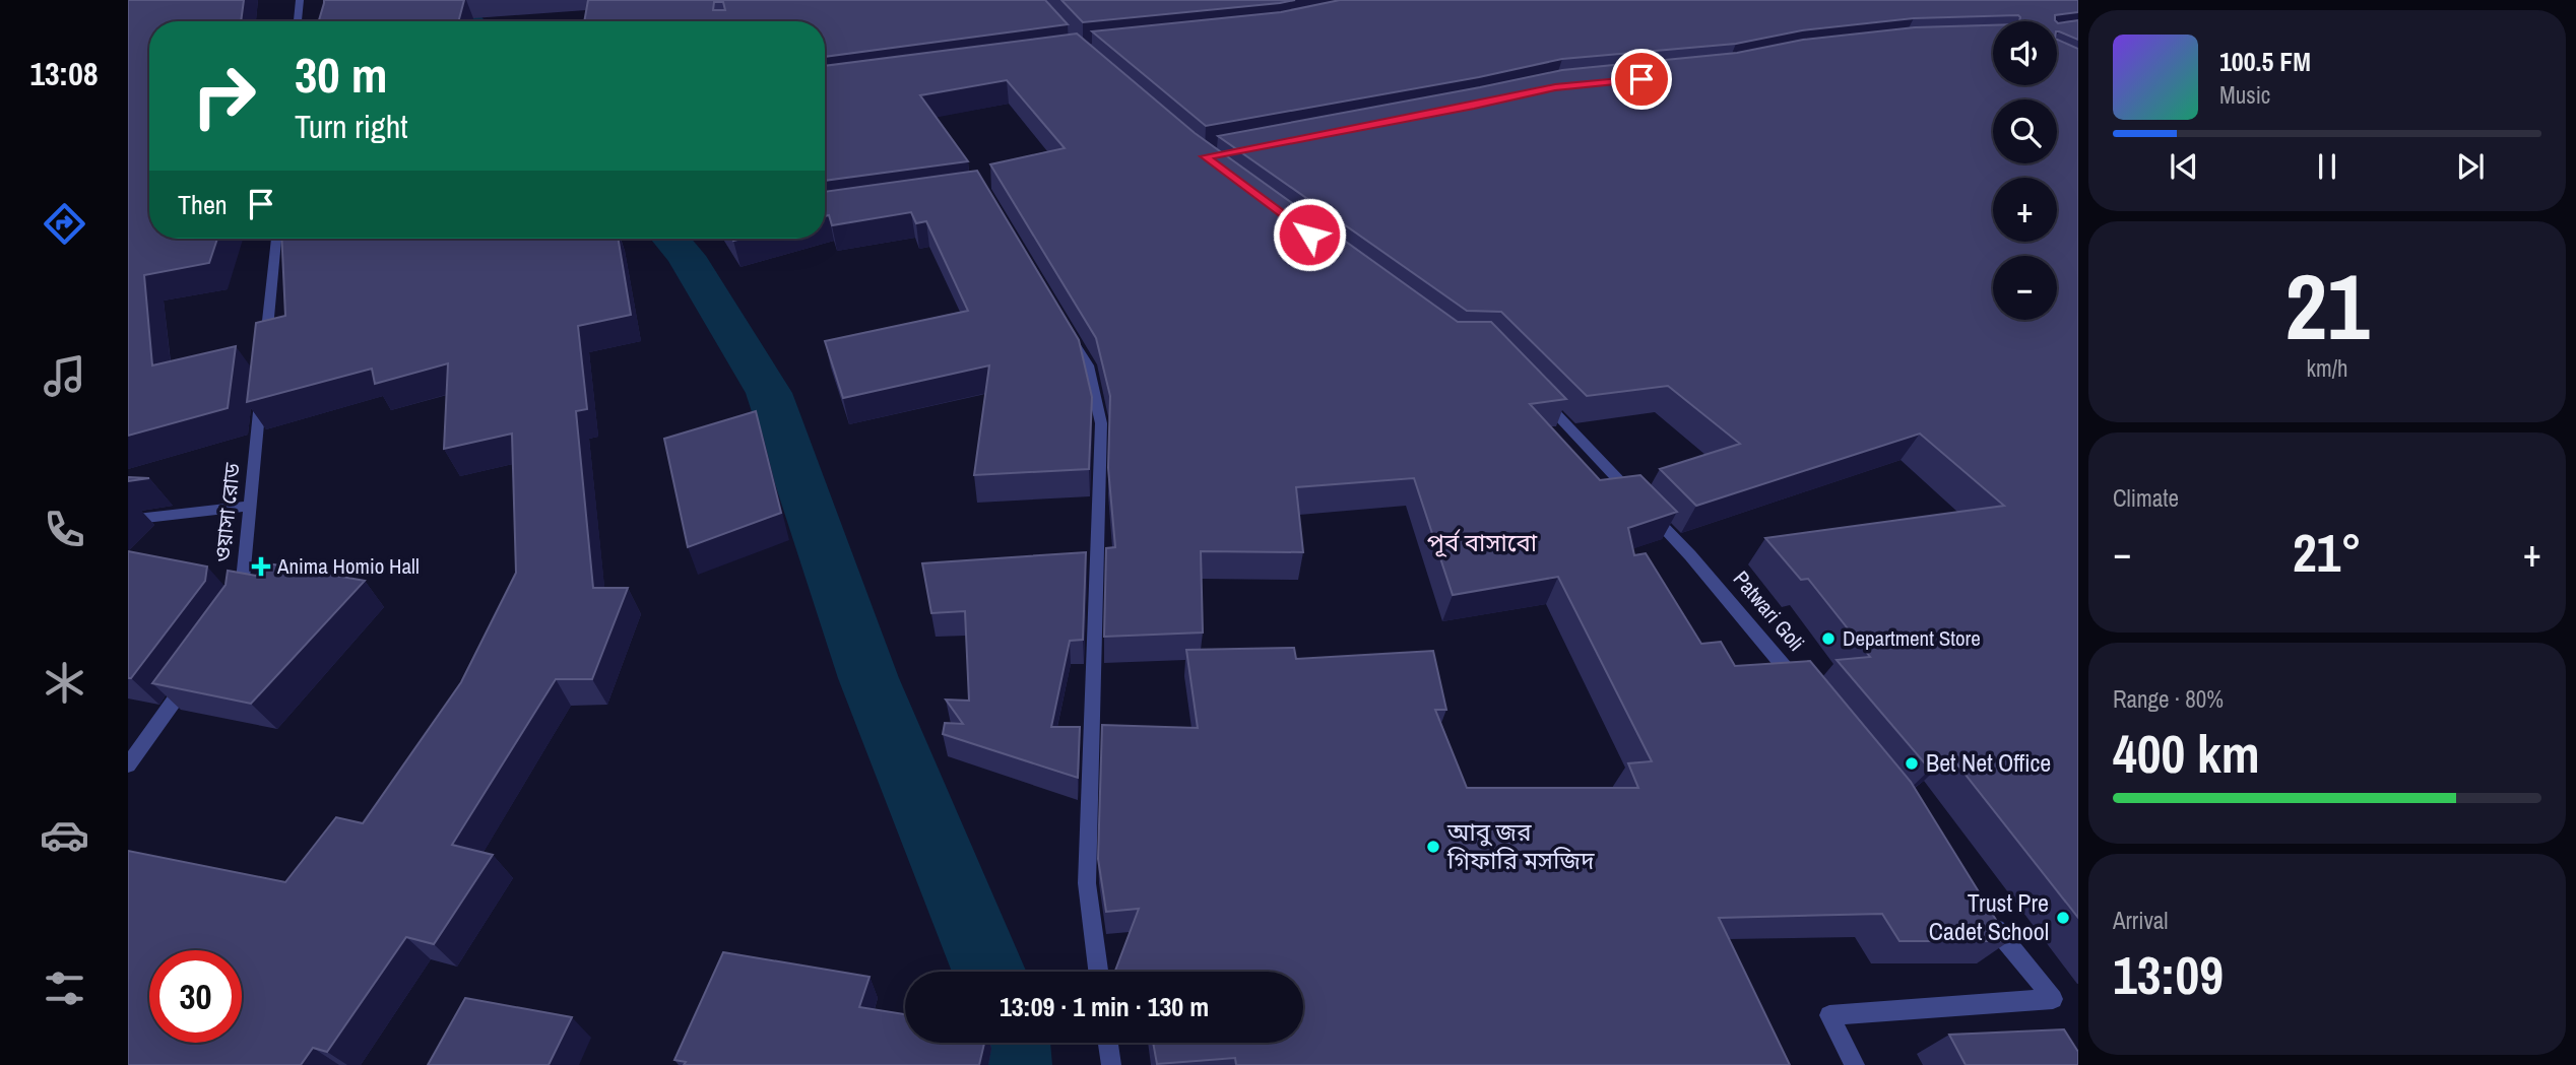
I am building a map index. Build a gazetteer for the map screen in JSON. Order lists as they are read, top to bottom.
{
  "streets": {
    "street": ["ওয়াসা রোড", "Patwari Goli"]
  },
  "districts": ["পূর্ব বাসাবো"],
  "places": {
    "health": ["Anima Homio Hall"],
    "other": [
      "Department Store",
      "Bet Net Office",
      "আবু জর গিফারি মসজিদ",
      "Trust Pre Cadet School"
    ]
  },
  "page": {
    "tabs": "13:08",
    "map_buttons": ["+", "−"],
    "turn": ["30 m", "Turn right"],
    "song": ["100.5 FM", "Music"],
    "then": "Then",
    "tile": [
      ["21", "km/h"],
      "Climate",
      ["Range · 80%", "400 km"],
      ["Arrival", "13:09"]
    ],
    "heat": ["−", "21°", "+"],
    "limit": "30",
    "trip": "13:09 · 1 min · 130 m"
  }
}
